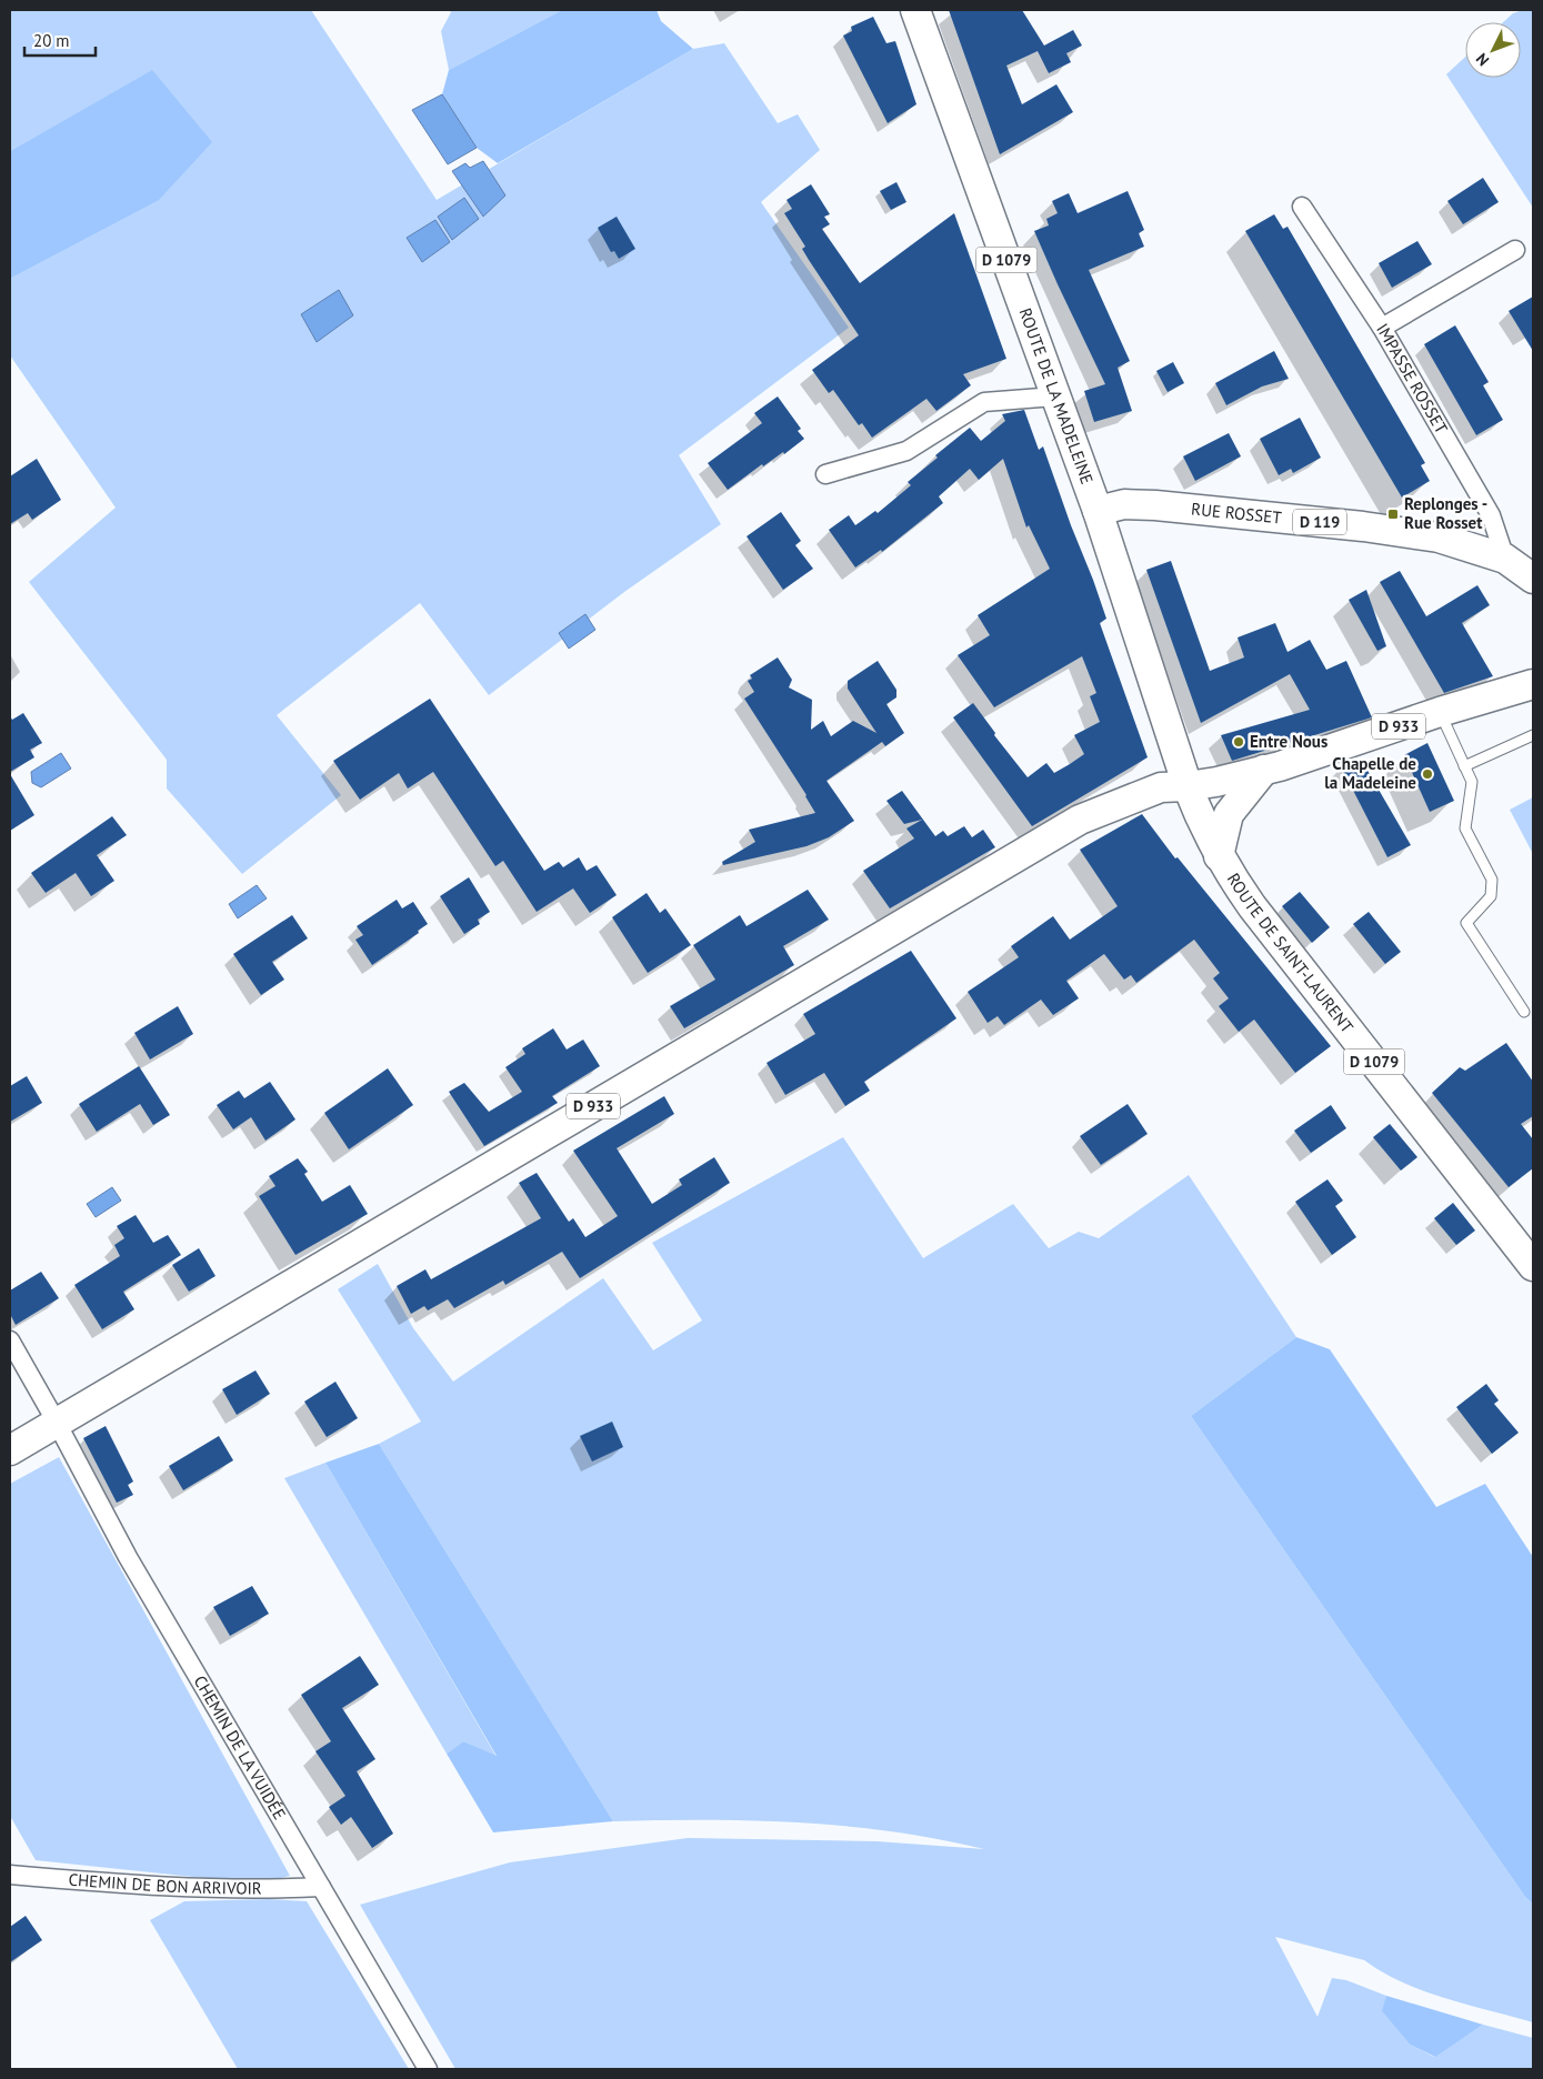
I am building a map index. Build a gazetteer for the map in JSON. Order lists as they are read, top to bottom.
{
  "streets": {
    "main road": [
      "D 1079",
      "ROUTE DE LA MADELEINE",
      "RUE ROSSET",
      "D 119",
      "D 933",
      "ROUTE DE SAINT-LAURENT"
    ],
    "street": ["IMPASSE ROSSET", "CHEMIN DE LA VUIDÉE", "CHEMIN DE BON ARRIVOIR"]
  },
  "crossings": [
    ["IMPASSE ROSSET", "RUE ROSSET"],
    ["ROUTE DE LA MADELEINE", "RUE ROSSET"],
    ["ROUTE DE LA MADELEINE", "D 933"],
    ["ROUTE DE LA MADELEINE", "ROUTE DE SAINT-LAURENT"],
    ["D 933", "ROUTE DE SAINT-LAURENT"],
    ["D 933", "CHEMIN DE LA VUIDÉE"],
    ["CHEMIN DE LA VUIDÉE", "CHEMIN DE BON ARRIVOIR"]
  ],
  "places": {
    "transit": ["Replonges - Rue Rosset"],
    "other": ["Entre Nous", "Chapelle de la Madeleine"]
  },
  "scale_bar": "20 m",
  "north": "bottom left"
}
